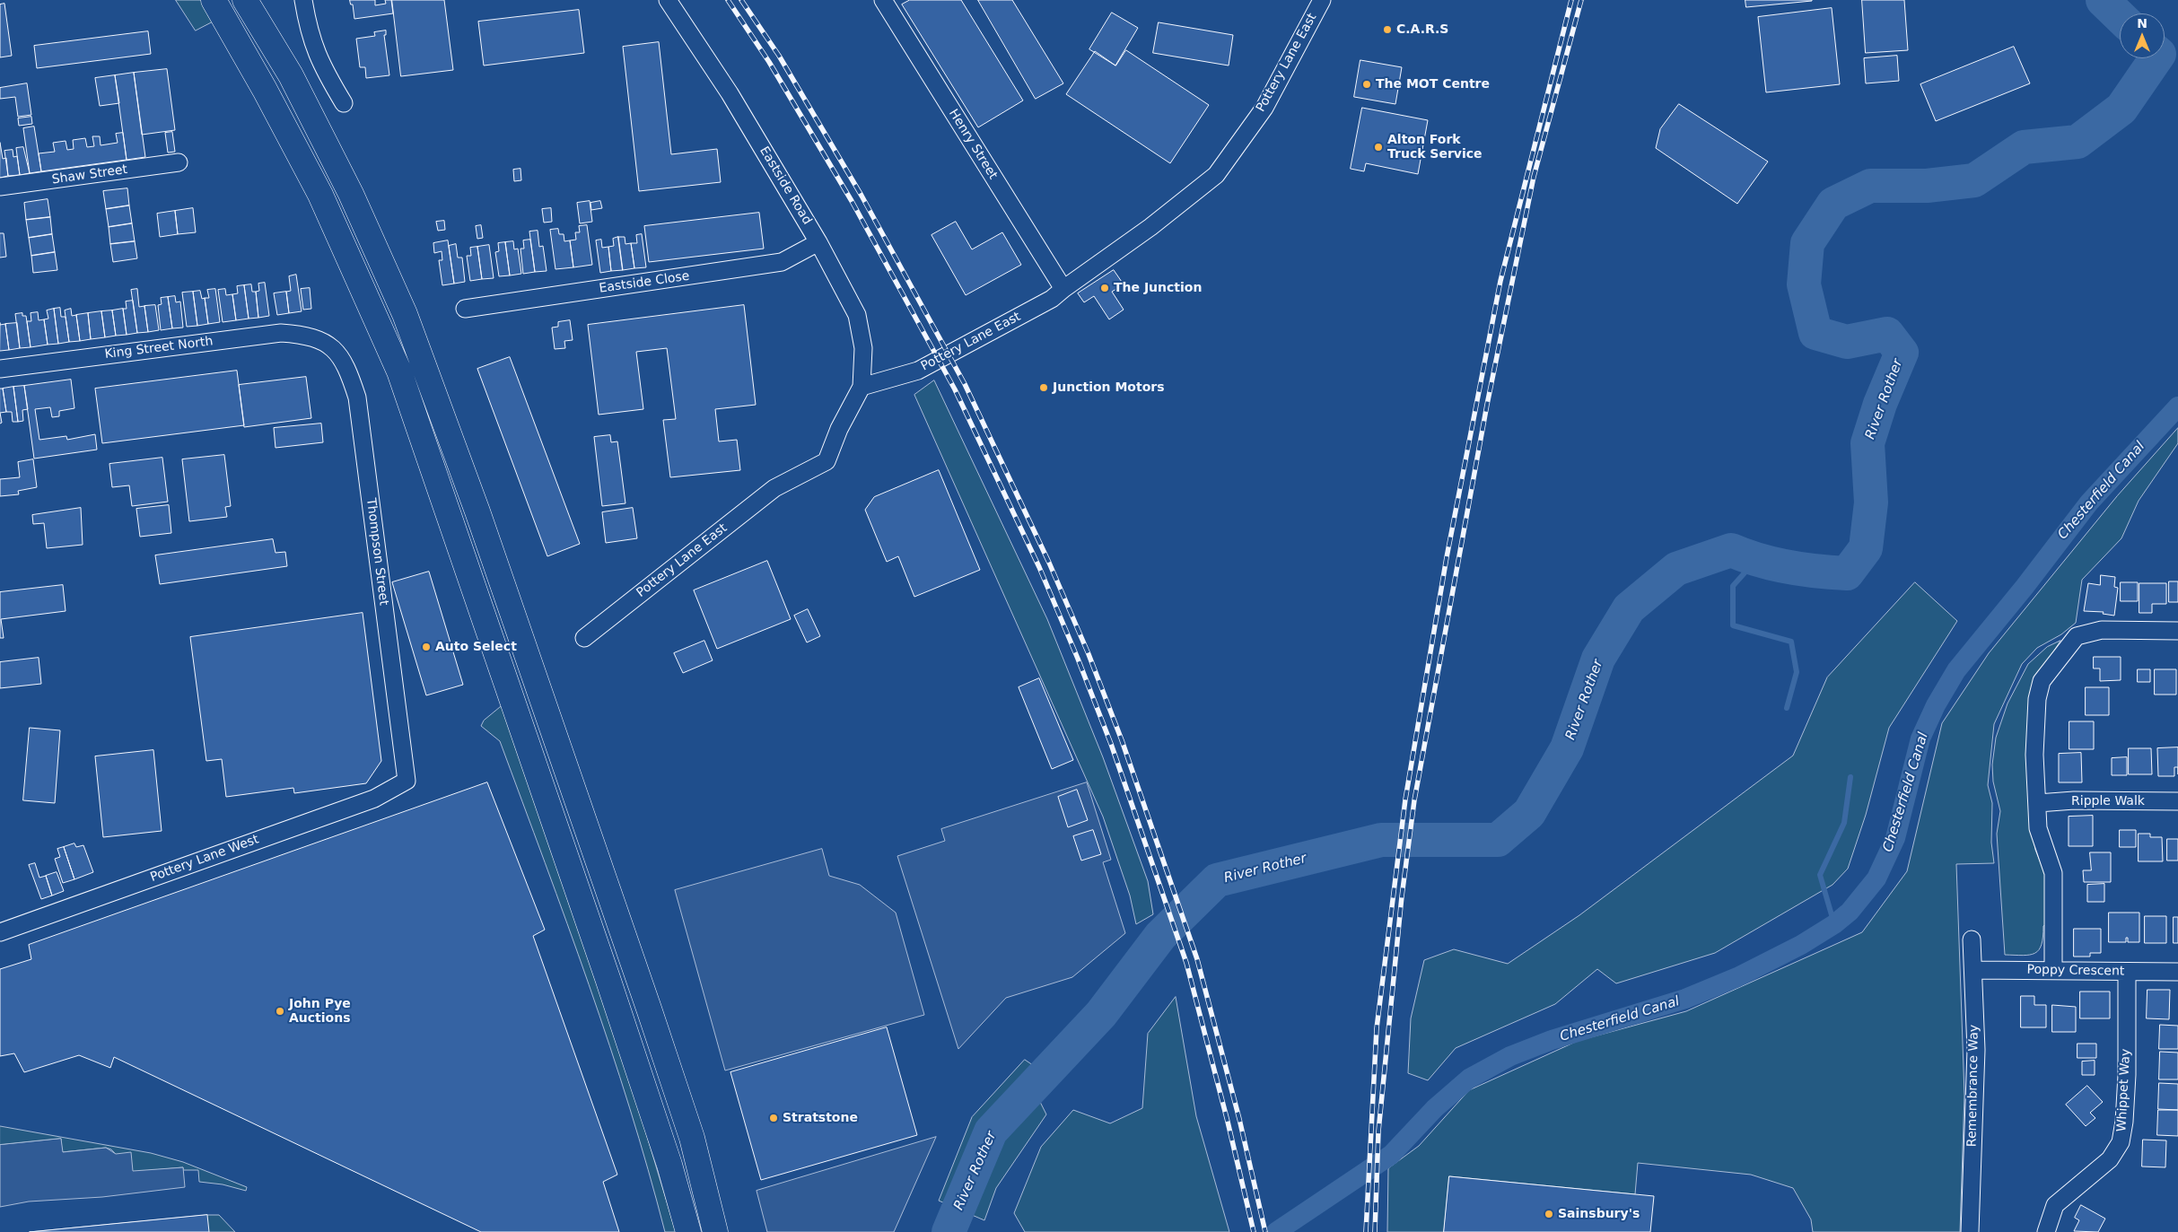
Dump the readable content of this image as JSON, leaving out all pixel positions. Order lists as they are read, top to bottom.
{
  "streets": {
    "street": [
      "Pottery Lane East",
      "Henry Street",
      "Shaw Street",
      "Eastside Road",
      "Eastside Close",
      "King Street North",
      "Thompson Street",
      "Ripple Walk",
      "Pottery Lane West",
      "Poppy Crescent",
      "Remembrance Way",
      "Whippet Way"
    ]
  },
  "crossings": [
    ["Pottery Lane East", "Henry Street"],
    ["Pottery Lane East", "Eastside Road"],
    ["Eastside Road", "Eastside Close"],
    ["King Street North", "Thompson Street"],
    ["Thompson Street", "Pottery Lane West"],
    ["Poppy Crescent", "Remembrance Way"],
    ["Poppy Crescent", "Whippet Way"]
  ],
  "water": ["River Rother", "Chesterfield Canal"],
  "places": [
    "C.A.R.S",
    "The MOT Centre",
    "Alton Fork Truck Service",
    "The Junction",
    "Junction Motors",
    "Auto Select",
    "John Pye Auctions",
    "Stratstone",
    "Sainsbury's"
  ],
  "north": "top"
}
